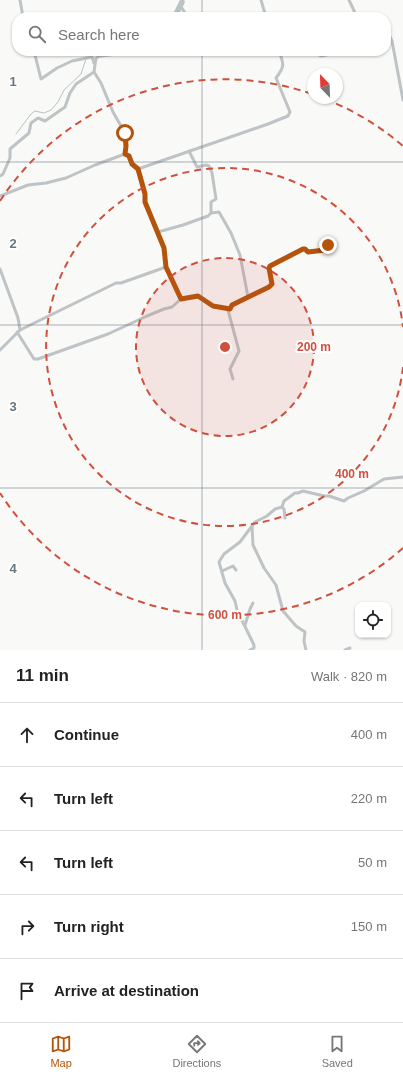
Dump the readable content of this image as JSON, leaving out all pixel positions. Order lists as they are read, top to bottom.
{
  "north": "top left",
  "page": {
    "search": "Search here",
    "heading": ["11 min", "Walk · 820 m"],
    "list": [
      ["Continue", "400 m"],
      ["Turn left", "220 m"],
      ["Turn left", "50 m"],
      ["Turn right", "150 m"],
      "Arrive at destination"
    ],
    "nav": ["Map", "Directions", "Saved"]
  },
  "grid": {
    "rows": [
      "1",
      "2",
      "3",
      "4"
    ]
  },
  "rings": ["200 m", "400 m", "600 m"]
}
